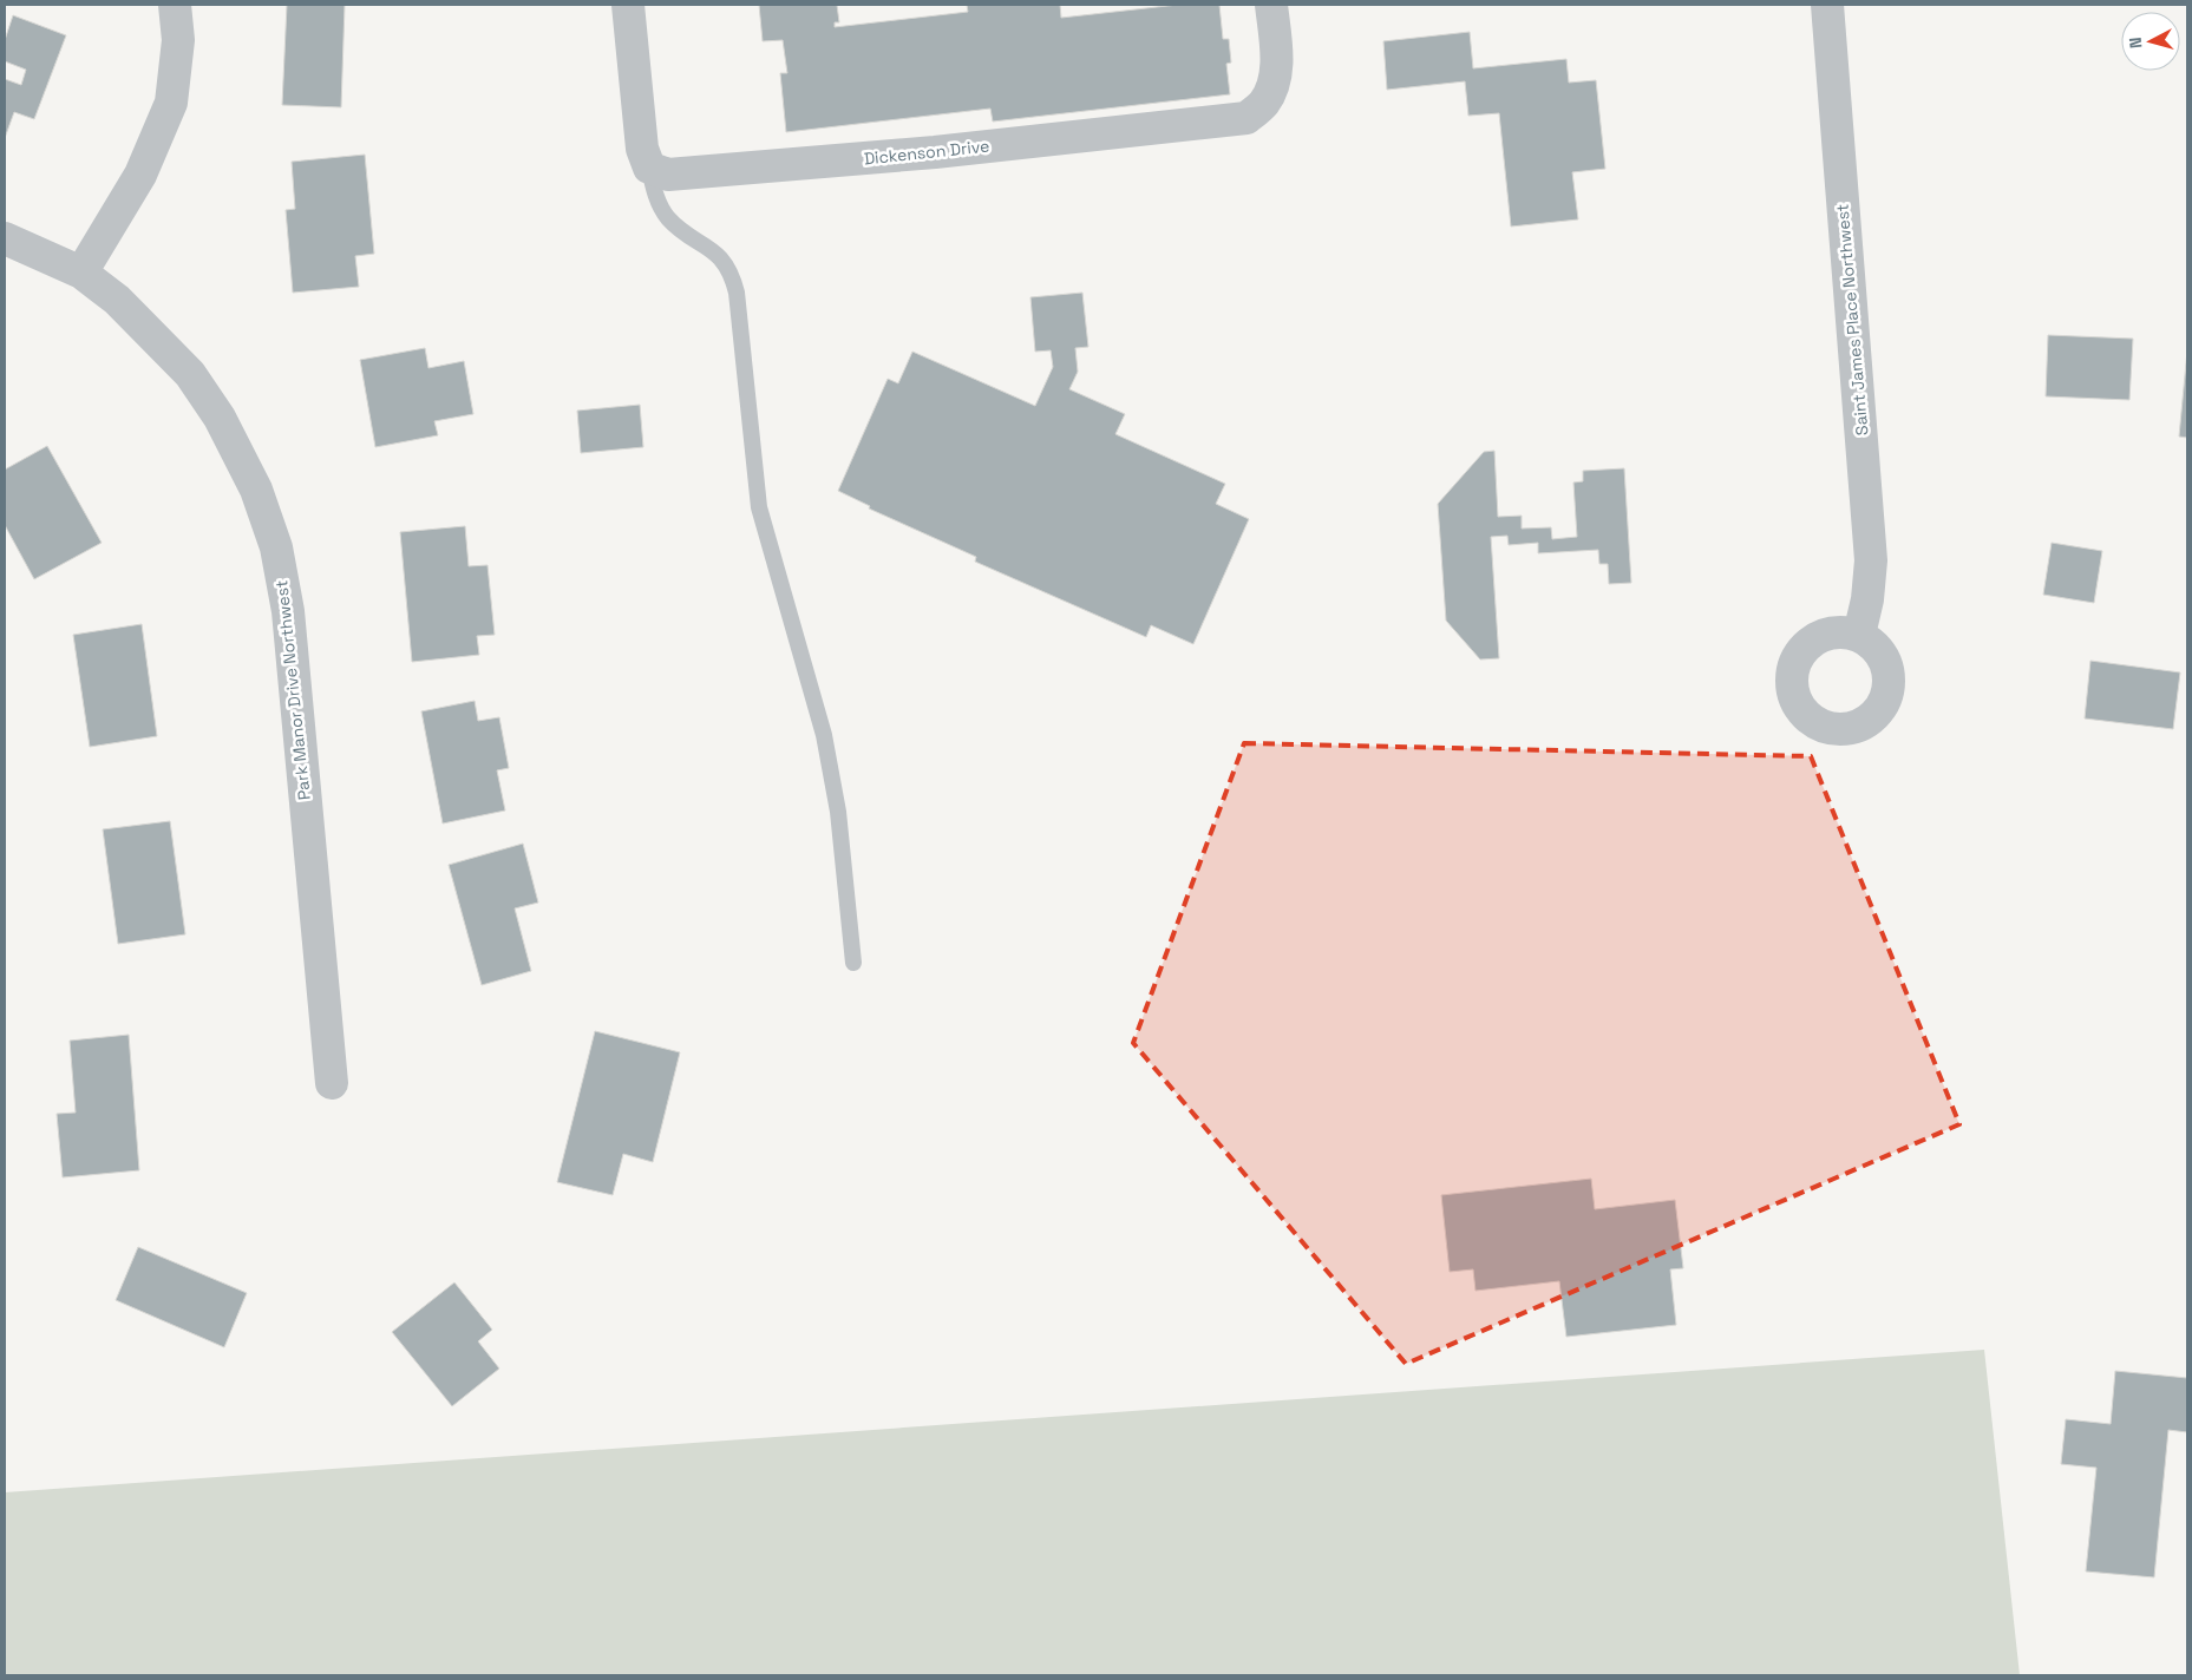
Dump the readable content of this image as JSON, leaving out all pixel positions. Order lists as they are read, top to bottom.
{
  "streets": {
    "street": ["Dickenson Drive", "Saint James Place Northwest", "Park Manor Drive Northwest"]
  },
  "north": "left"
}
